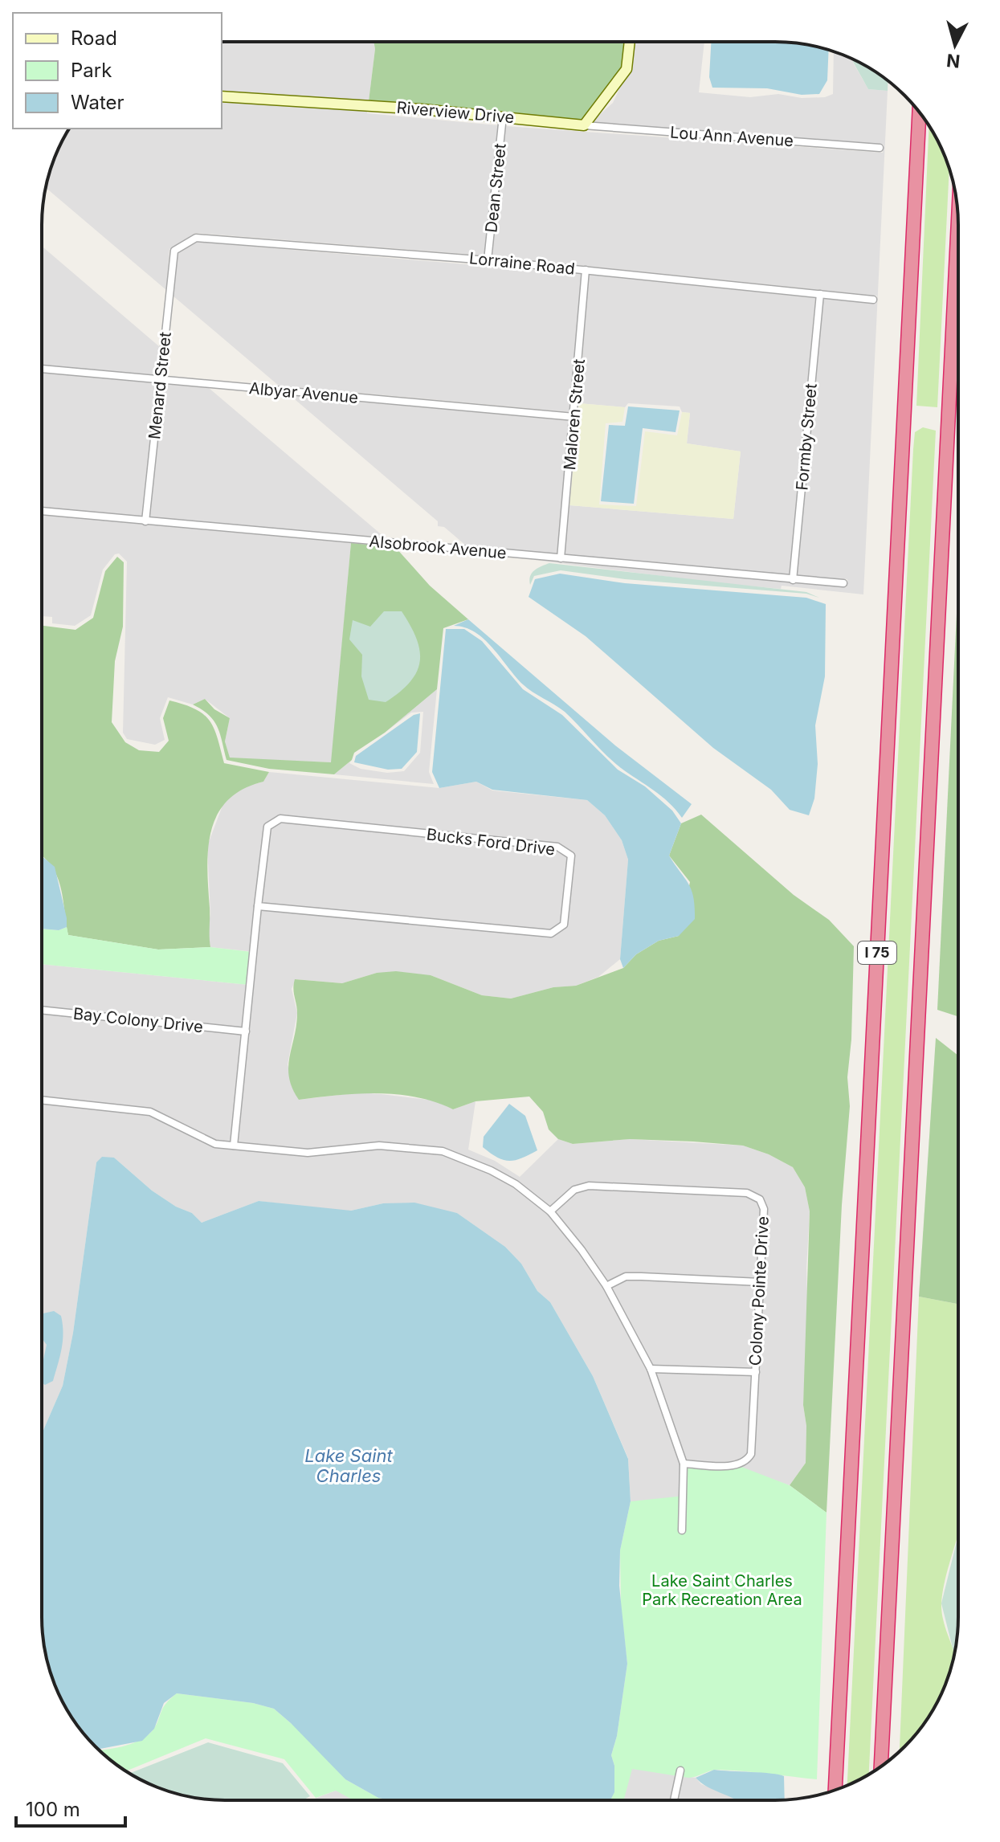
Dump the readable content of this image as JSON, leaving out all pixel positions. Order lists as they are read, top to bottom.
{
  "streets": {
    "highway": ["I 75"],
    "street": [
      "Riverview Drive",
      "Lou Ann Avenue",
      "Dean Street",
      "Lorraine Road",
      "Menard Street",
      "Albyar Avenue",
      "Maloren Street",
      "Formby Street",
      "Alsobrook Avenue",
      "Bucks Ford Drive",
      "Bay Colony Drive",
      "Colony Pointe Drive"
    ]
  },
  "crossings": [
    ["Riverview Drive", "Lou Ann Avenue"],
    ["Riverview Drive", "Dean Street"],
    ["Dean Street", "Lorraine Road"],
    ["Lorraine Road", "Menard Street"],
    ["Lorraine Road", "Maloren Street"],
    ["Lorraine Road", "Formby Street"],
    ["Menard Street", "Albyar Avenue"],
    ["Menard Street", "Alsobrook Avenue"],
    ["Albyar Avenue", "Maloren Street"],
    ["Maloren Street", "Alsobrook Avenue"],
    ["Formby Street", "Alsobrook Avenue"],
    ["Bucks Ford Drive", "Bay Colony Drive"]
  ],
  "water": ["Lake Saint Charles"],
  "parks": ["Lake Saint Charles Park Recreation Area"],
  "legend": ["Road", "Park", "Water"],
  "scale_bar": "100 m",
  "north": "bottom"
}
